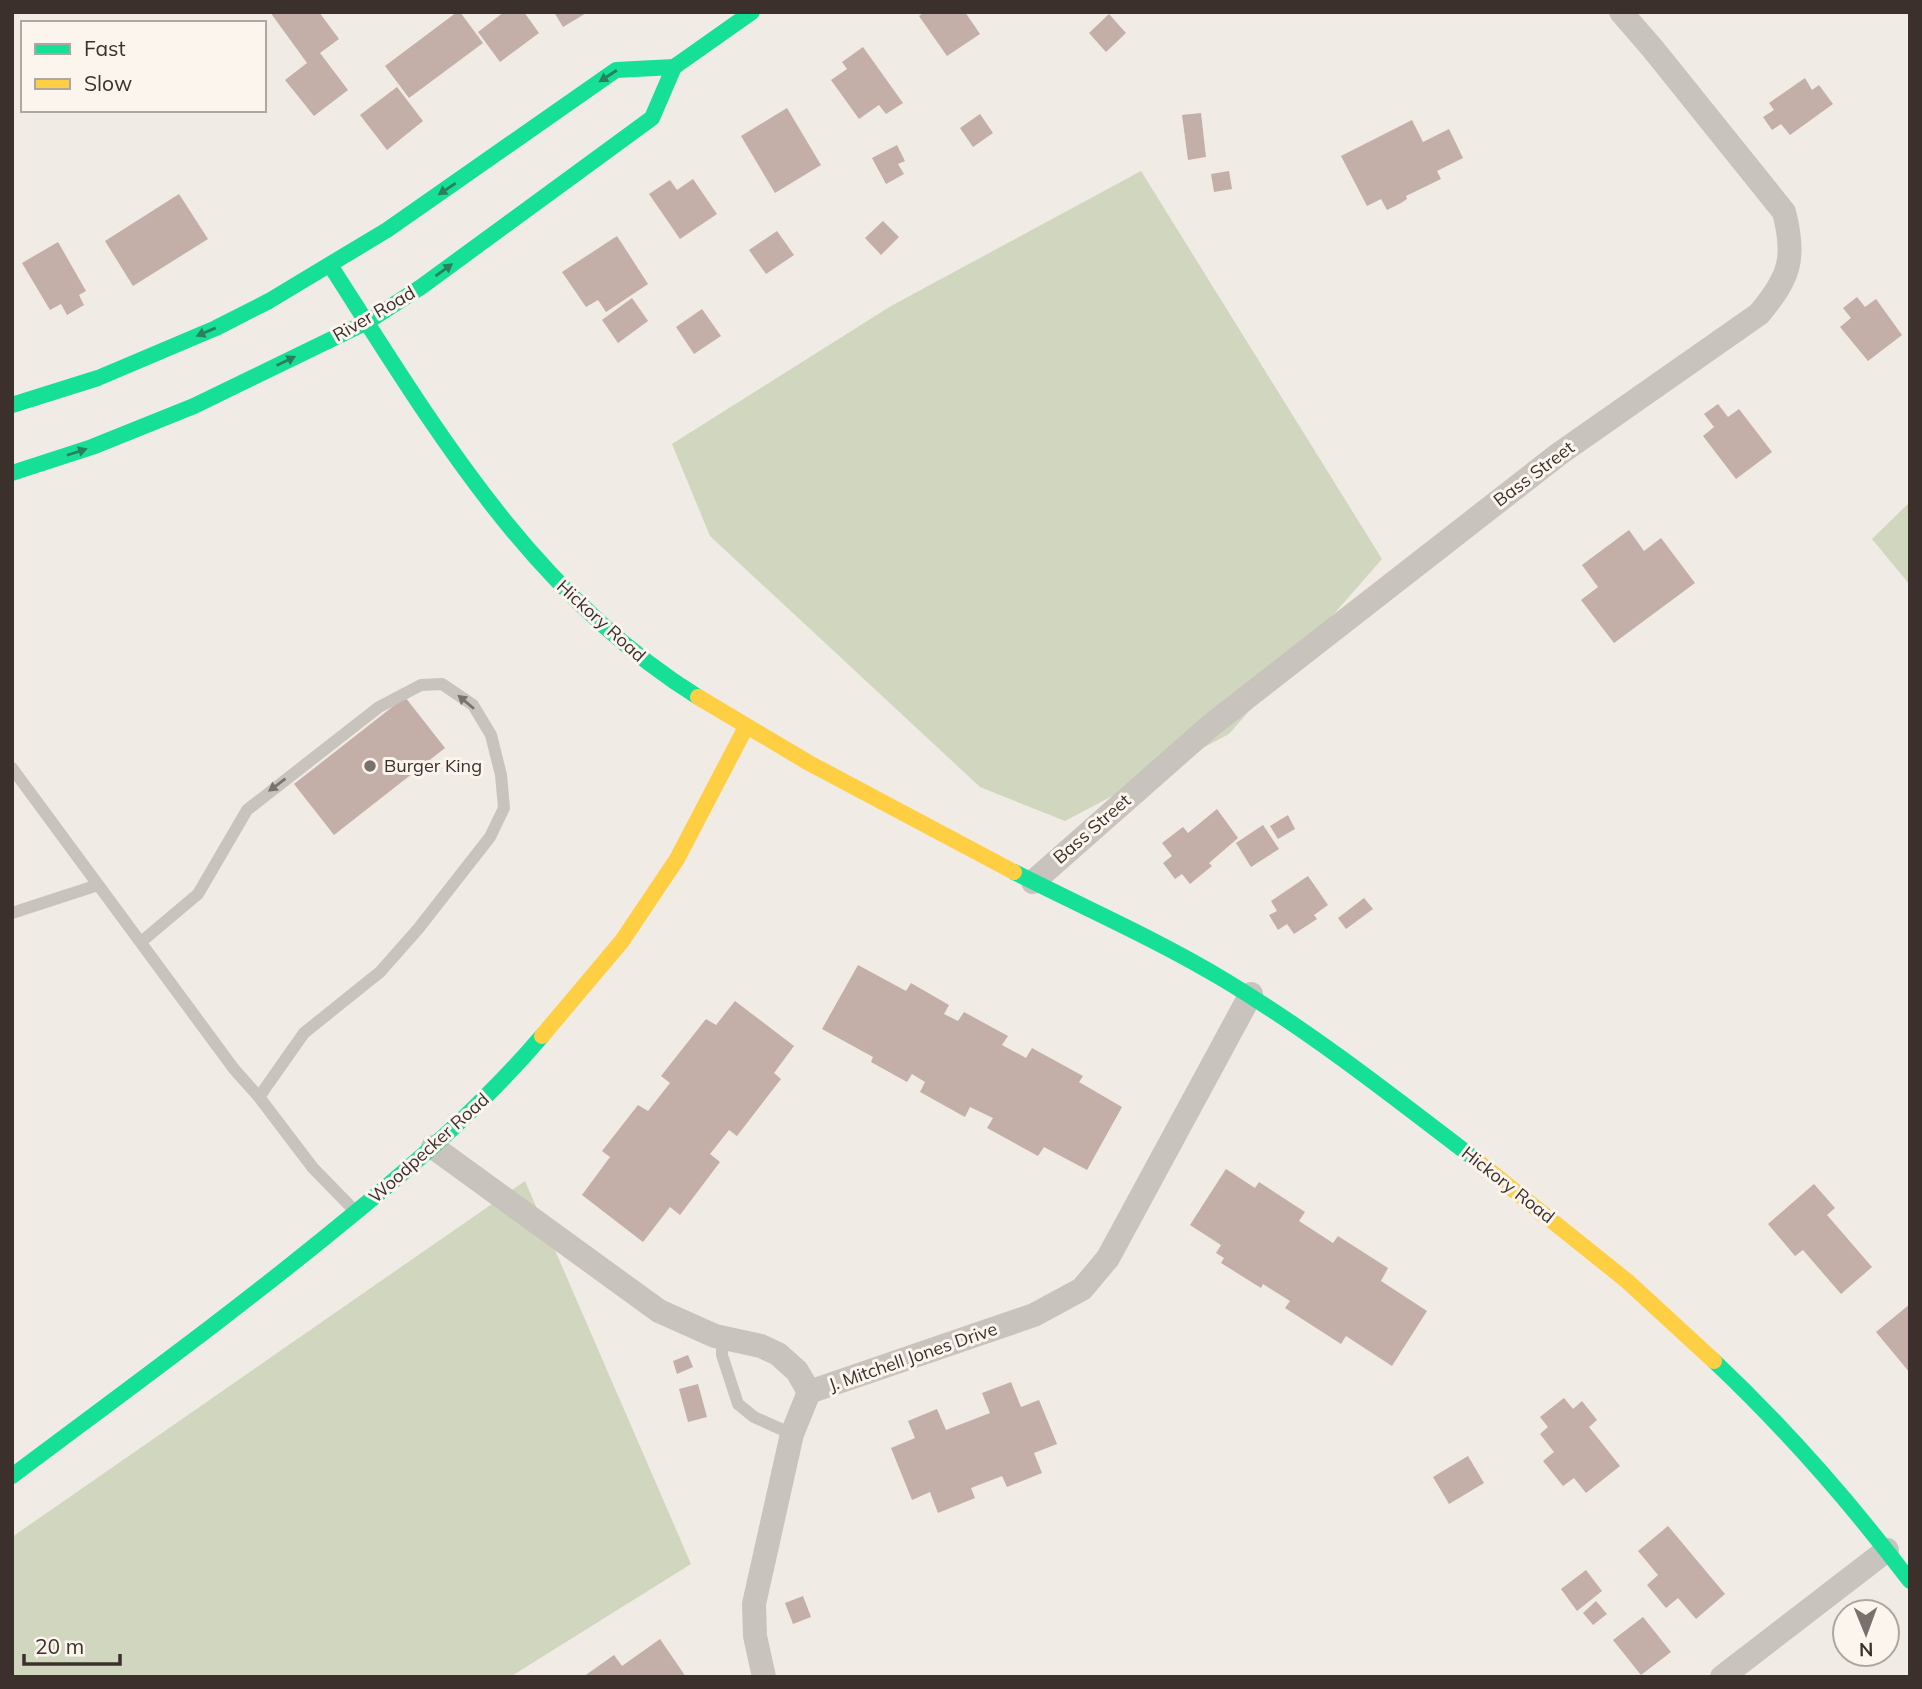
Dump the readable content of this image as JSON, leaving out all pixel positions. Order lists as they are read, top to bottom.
{
  "streets": {
    "main road": ["River Road", "Hickory Road", "Woodpecker Road"],
    "street": ["Bass Street", "J. Mitchell Jones Drive"]
  },
  "crossings": [
    ["River Road", "Hickory Road"],
    ["Bass Street", "Hickory Road"],
    ["Hickory Road", "Woodpecker Road"],
    ["Hickory Road", "J. Mitchell Jones Drive"],
    ["Woodpecker Road", "J. Mitchell Jones Drive"]
  ],
  "places": ["Burger King"],
  "legend": ["Fast", "Slow"],
  "scale_bar": "20 m",
  "north": "bottom"
}
